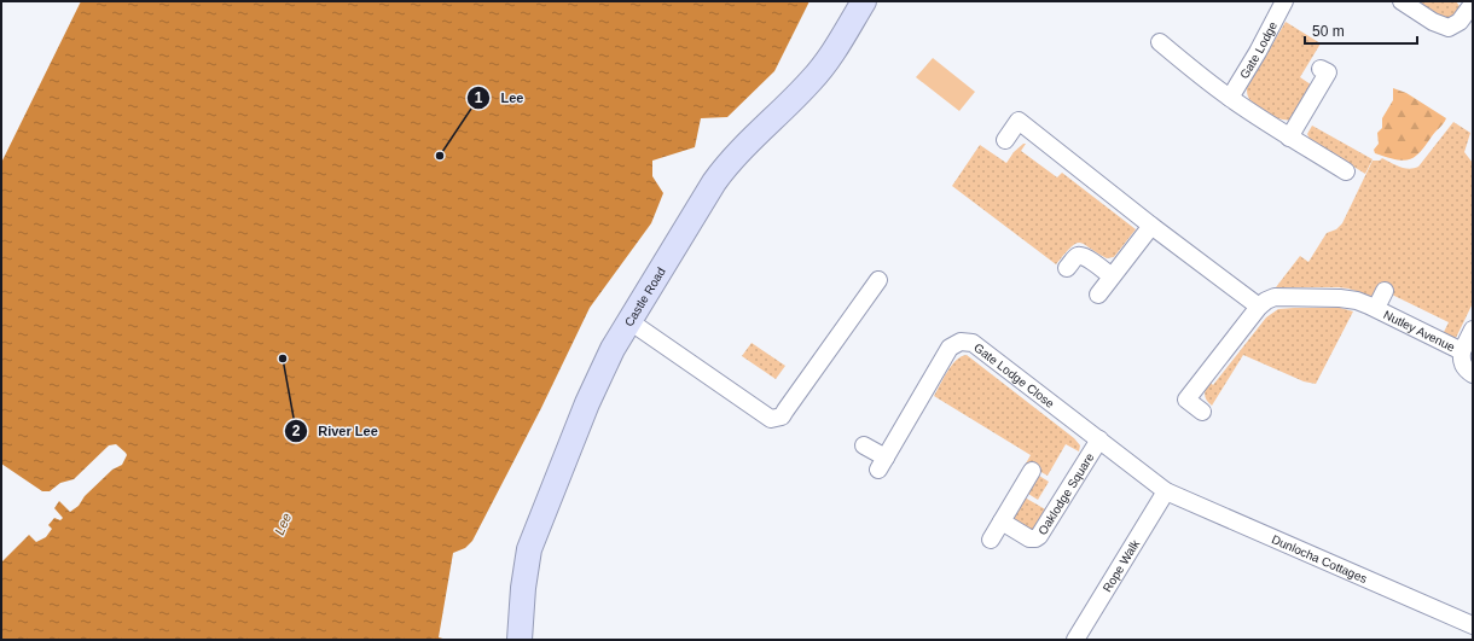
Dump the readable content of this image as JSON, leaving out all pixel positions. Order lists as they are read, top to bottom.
{
  "streets": {
    "main road": ["Castle Road"],
    "street": [
      "Gate Lodge",
      "Nutley Avenue",
      "Gate Lodge Close",
      "Oaklodge Square",
      "Dunlocha Cottages",
      "Rope Walk"
    ]
  },
  "crossings": [
    ["Gate Lodge Close", "Oaklodge Square"],
    ["Gate Lodge Close", "Dunlocha Cottages"],
    ["Gate Lodge Close", "Rope Walk"],
    ["Dunlocha Cottages", "Rope Walk"]
  ],
  "water": ["Lee"],
  "places": ["Lee", "River Lee"],
  "scale_bar": "50 m"
}
